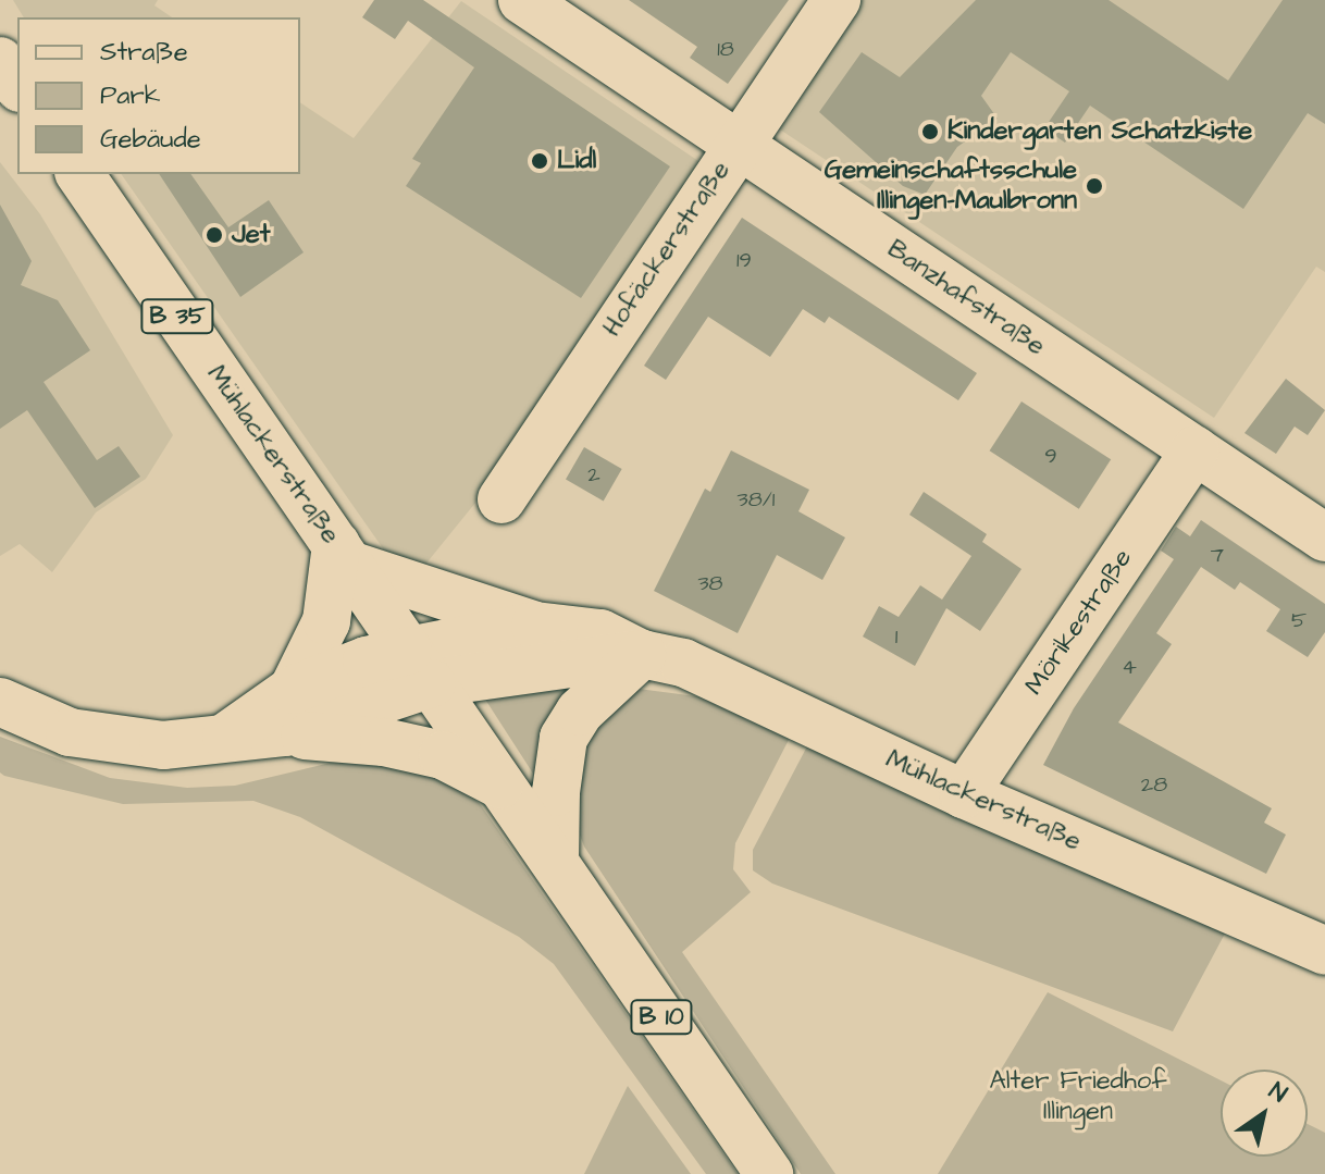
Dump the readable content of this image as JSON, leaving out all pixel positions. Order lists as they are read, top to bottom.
{
  "streets": {
    "street": [
      "Hofäckerstraße",
      "Banzhafstraße",
      "B 35",
      "Mühlackerstraße",
      "Mörikestraße",
      "B 10"
    ]
  },
  "crossings": [
    ["Hofäckerstraße", "Banzhafstraße"],
    ["Banzhafstraße", "Mörikestraße"],
    ["Mühlackerstraße", "Mörikestraße"],
    ["Mühlackerstraße", "B 10"]
  ],
  "parks": ["Alter Friedhof Illingen"],
  "places": [
    "Kindergarten Schatzkiste",
    "Lidl",
    "Gemeinschaftsschule Illingen-Maulbronn",
    "Jet"
  ],
  "house_numbers": [
    "18",
    "19",
    "9",
    "2",
    "38/1",
    "7",
    "38",
    "5",
    "1",
    "4",
    "28"
  ],
  "legend": ["Straße", "Park", "Gebäude"],
  "north": "top right"
}
